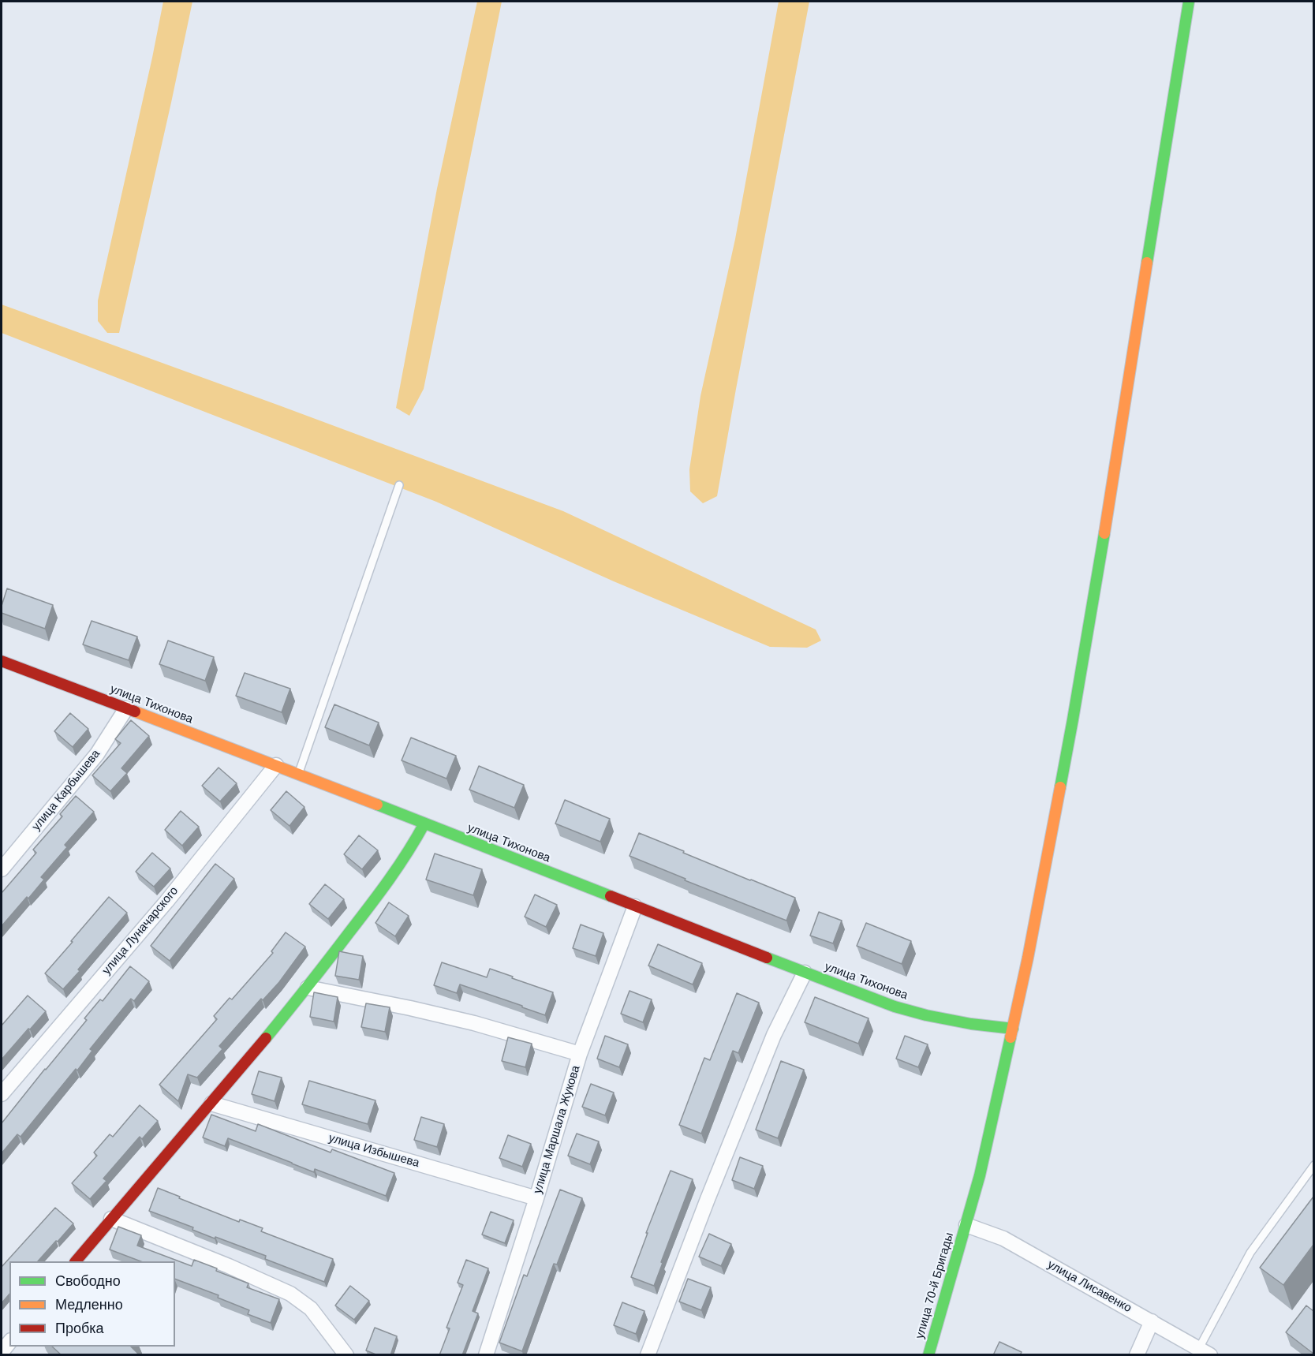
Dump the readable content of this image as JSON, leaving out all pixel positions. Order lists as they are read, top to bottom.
{
  "streets": {
    "street": [
      "улица Тихонова",
      "улица Карбышева",
      "улица Луначарского",
      "улица Маршала Жукова",
      "улица Избышева",
      "улица 70-й Бригады",
      "улица Лисавенко"
    ]
  },
  "crossings": [
    ["улица Тихонова", "улица Карбышева"],
    ["улица Тихонова", "улица Луначарского"],
    ["улица Тихонова", "улица Маршала Жукова"],
    ["улица Тихонова", "улица 70-й Бригады"],
    ["улица Маршала Жукова", "улица Избышева"],
    ["улица 70-й Бригады", "улица Лисавенко"]
  ],
  "legend": ["Свободно", "Медленно", "Пробка"]
}
